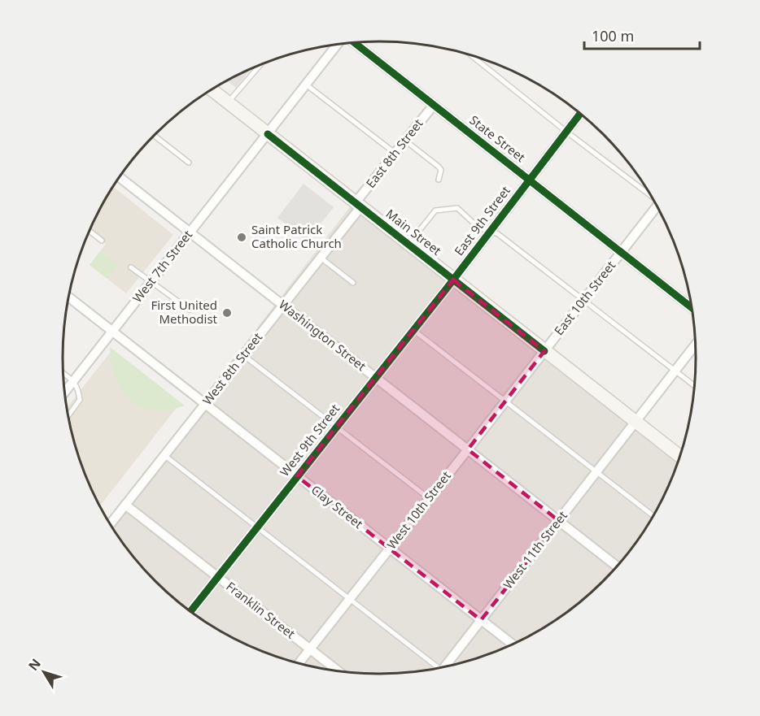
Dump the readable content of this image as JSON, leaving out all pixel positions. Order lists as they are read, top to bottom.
{
  "streets": {
    "main road": ["Main Street"],
    "street": [
      "State Street",
      "East 8th Street",
      "East 9th Street",
      "West 7th Street",
      "East 10th Street",
      "Washington Street",
      "West 8th Street",
      "West 9th Street",
      "Clay Street",
      "West 10th Street",
      "West 11th Street",
      "Franklin Street"
    ]
  },
  "crossings": [
    ["State Street", "East 8th Street"],
    ["State Street", "East 9th Street"],
    ["State Street", "East 10th Street"],
    ["East 8th Street", "Main Street"],
    ["East 8th Street", "West 8th Street"],
    ["East 9th Street", "Main Street"],
    ["East 9th Street", "West 9th Street"],
    ["Main Street", "West 7th Street"],
    ["Main Street", "East 10th Street"],
    ["Main Street", "West 8th Street"],
    ["Main Street", "West 9th Street"],
    ["Main Street", "West 10th Street"],
    ["Main Street", "West 11th Street"],
    ["West 7th Street", "Washington Street"],
    ["West 7th Street", "Clay Street"],
    ["East 10th Street", "West 10th Street"],
    ["Washington Street", "West 8th Street"],
    ["Washington Street", "West 9th Street"],
    ["Washington Street", "West 10th Street"],
    ["Washington Street", "West 11th Street"],
    ["West 8th Street", "Clay Street"],
    ["West 8th Street", "Franklin Street"],
    ["West 9th Street", "Clay Street"],
    ["West 9th Street", "Franklin Street"],
    ["Clay Street", "West 10th Street"],
    ["Clay Street", "West 11th Street"],
    ["West 10th Street", "Franklin Street"]
  ],
  "places": ["Saint Patrick Catholic Church", "First United Methodist"],
  "scale_bar": "100 m",
  "north": "top left"
}
